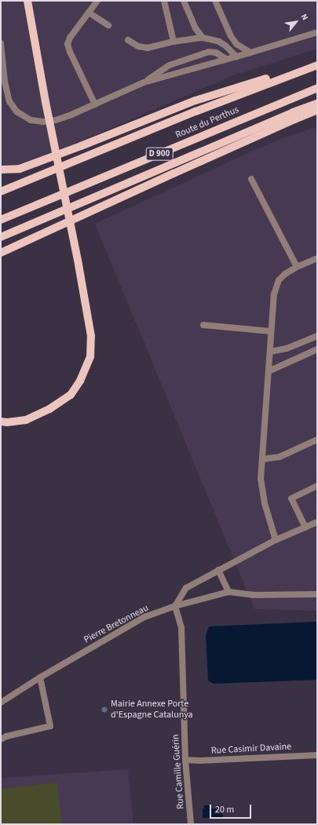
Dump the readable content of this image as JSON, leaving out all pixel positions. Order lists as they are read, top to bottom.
{
  "streets": {
    "main road": ["Route du Perthus", "D 900"],
    "street": ["Pierre Bretonneau", "Rue Casimir Davaine", "Rue Camille Guérin"]
  },
  "crossings": [
    ["Pierre Bretonneau", "Rue Camille Guérin"],
    ["Rue Casimir Davaine", "Rue Camille Guérin"]
  ],
  "places": ["Mairie Annexe Porte d'Espagne Catalunya"],
  "scale_bar": "20 m",
  "north": "top right"
}
